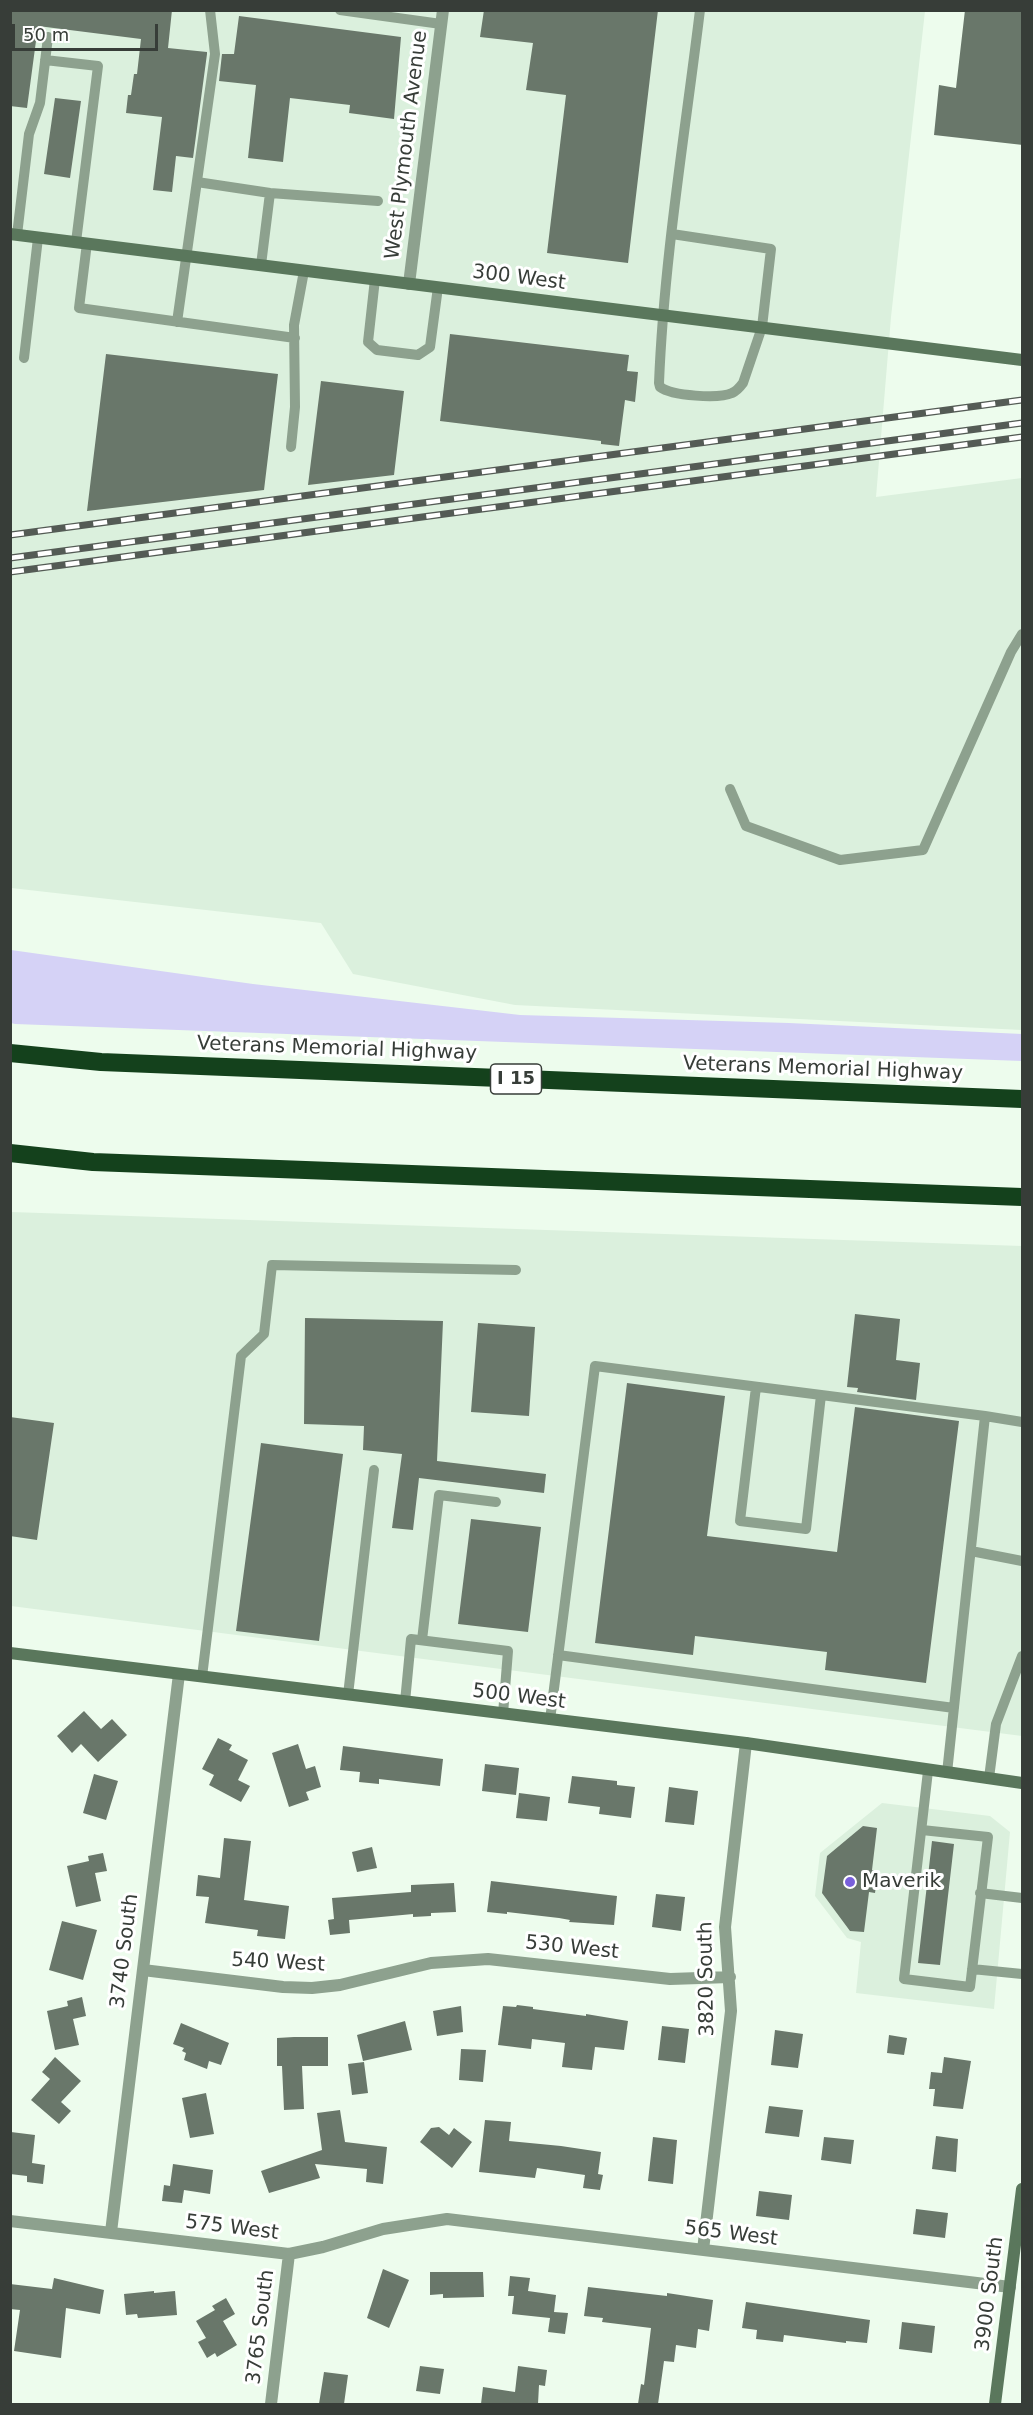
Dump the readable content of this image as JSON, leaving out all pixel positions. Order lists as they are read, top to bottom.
{
  "streets": {
    "highway": ["Veterans Memorial Highway", "I 15"],
    "main road": ["300 West", "500 West", "3900 South"],
    "street": [
      "West Plymouth Avenue",
      "530 West",
      "3740 South",
      "540 West",
      "3820 South",
      "575 West",
      "565 West",
      "3765 South"
    ]
  },
  "crossings": [
    ["West Plymouth Avenue", "300 West"],
    ["500 West", "3740 South"],
    ["500 West", "3820 South"],
    ["530 West", "540 West"],
    ["530 West", "3820 South"],
    ["3740 South", "540 West"],
    ["3740 South", "575 West"],
    ["3820 South", "565 West"],
    ["575 West", "565 West"],
    ["575 West", "3765 South"],
    ["565 West", "3900 South"]
  ],
  "places": ["Maverik"],
  "scale_bar": "50 m"
}
